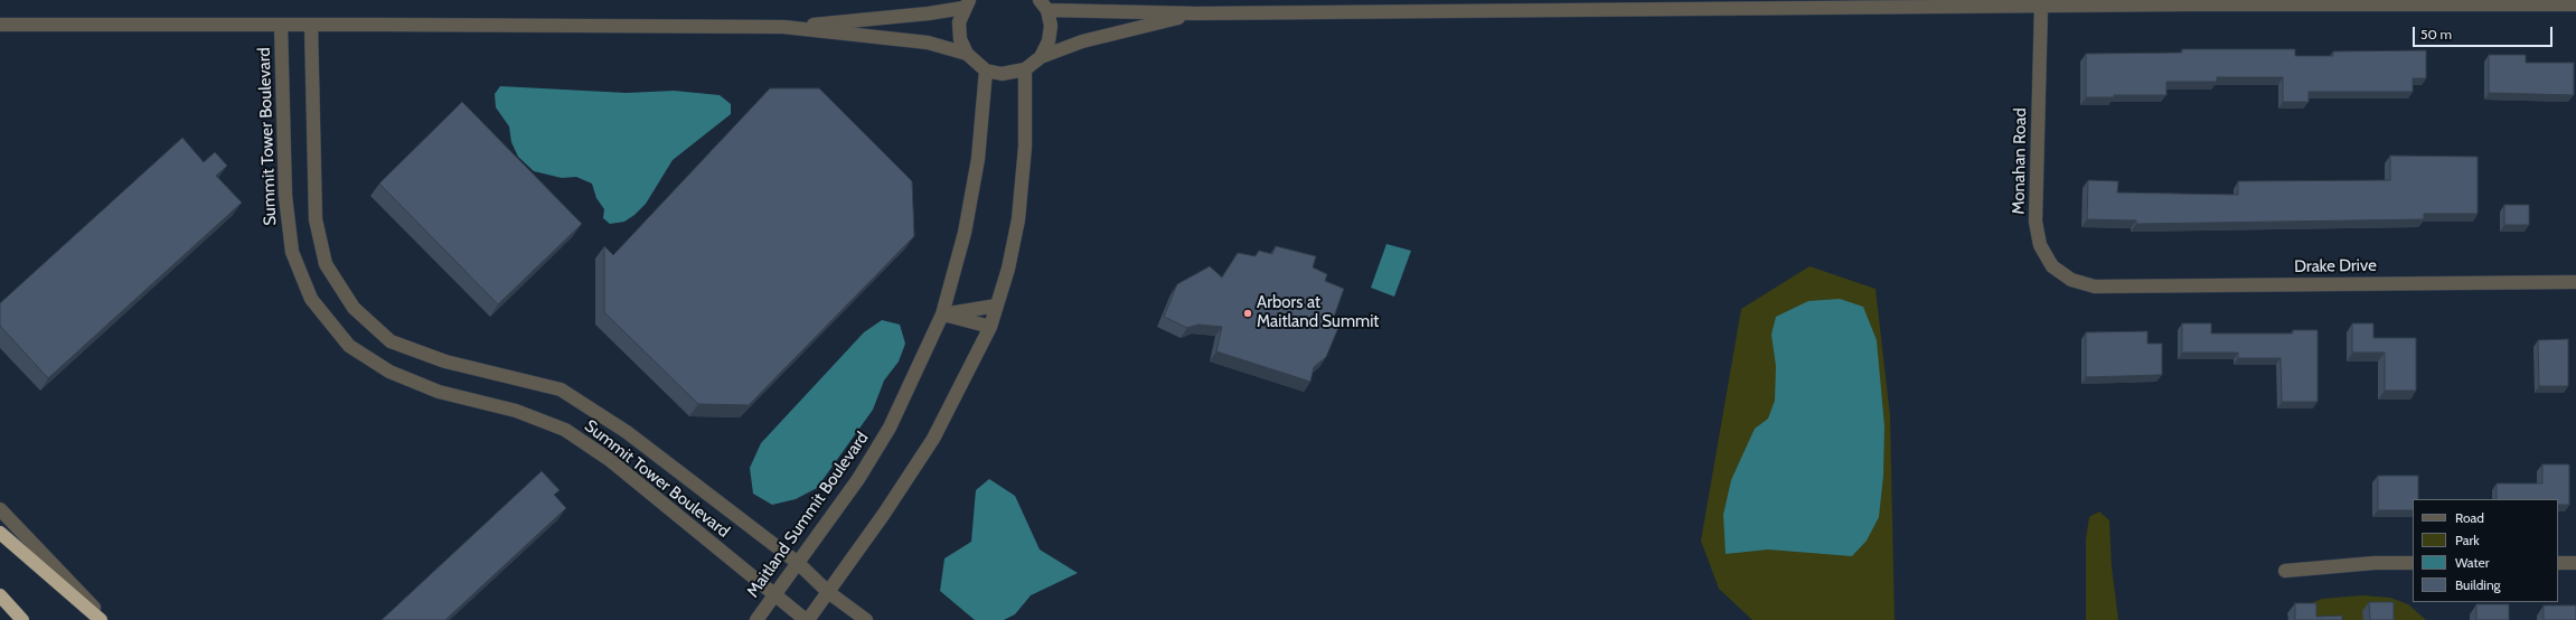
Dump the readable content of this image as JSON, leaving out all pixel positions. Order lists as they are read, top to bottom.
{
  "streets": {
    "street": [
      "Summit Tower Boulevard",
      "Monahan Road",
      "Drake Drive",
      "Maitland Summit Boulevard"
    ]
  },
  "crossings": [
    ["Summit Tower Boulevard", "Maitland Summit Boulevard"],
    ["Monahan Road", "Drake Drive"]
  ],
  "places": ["Arbors at Maitland Summit"],
  "legend": [
    "Road",
    "Park",
    "Water",
    "Building"
  ],
  "scale_bar": "50 m"
}
